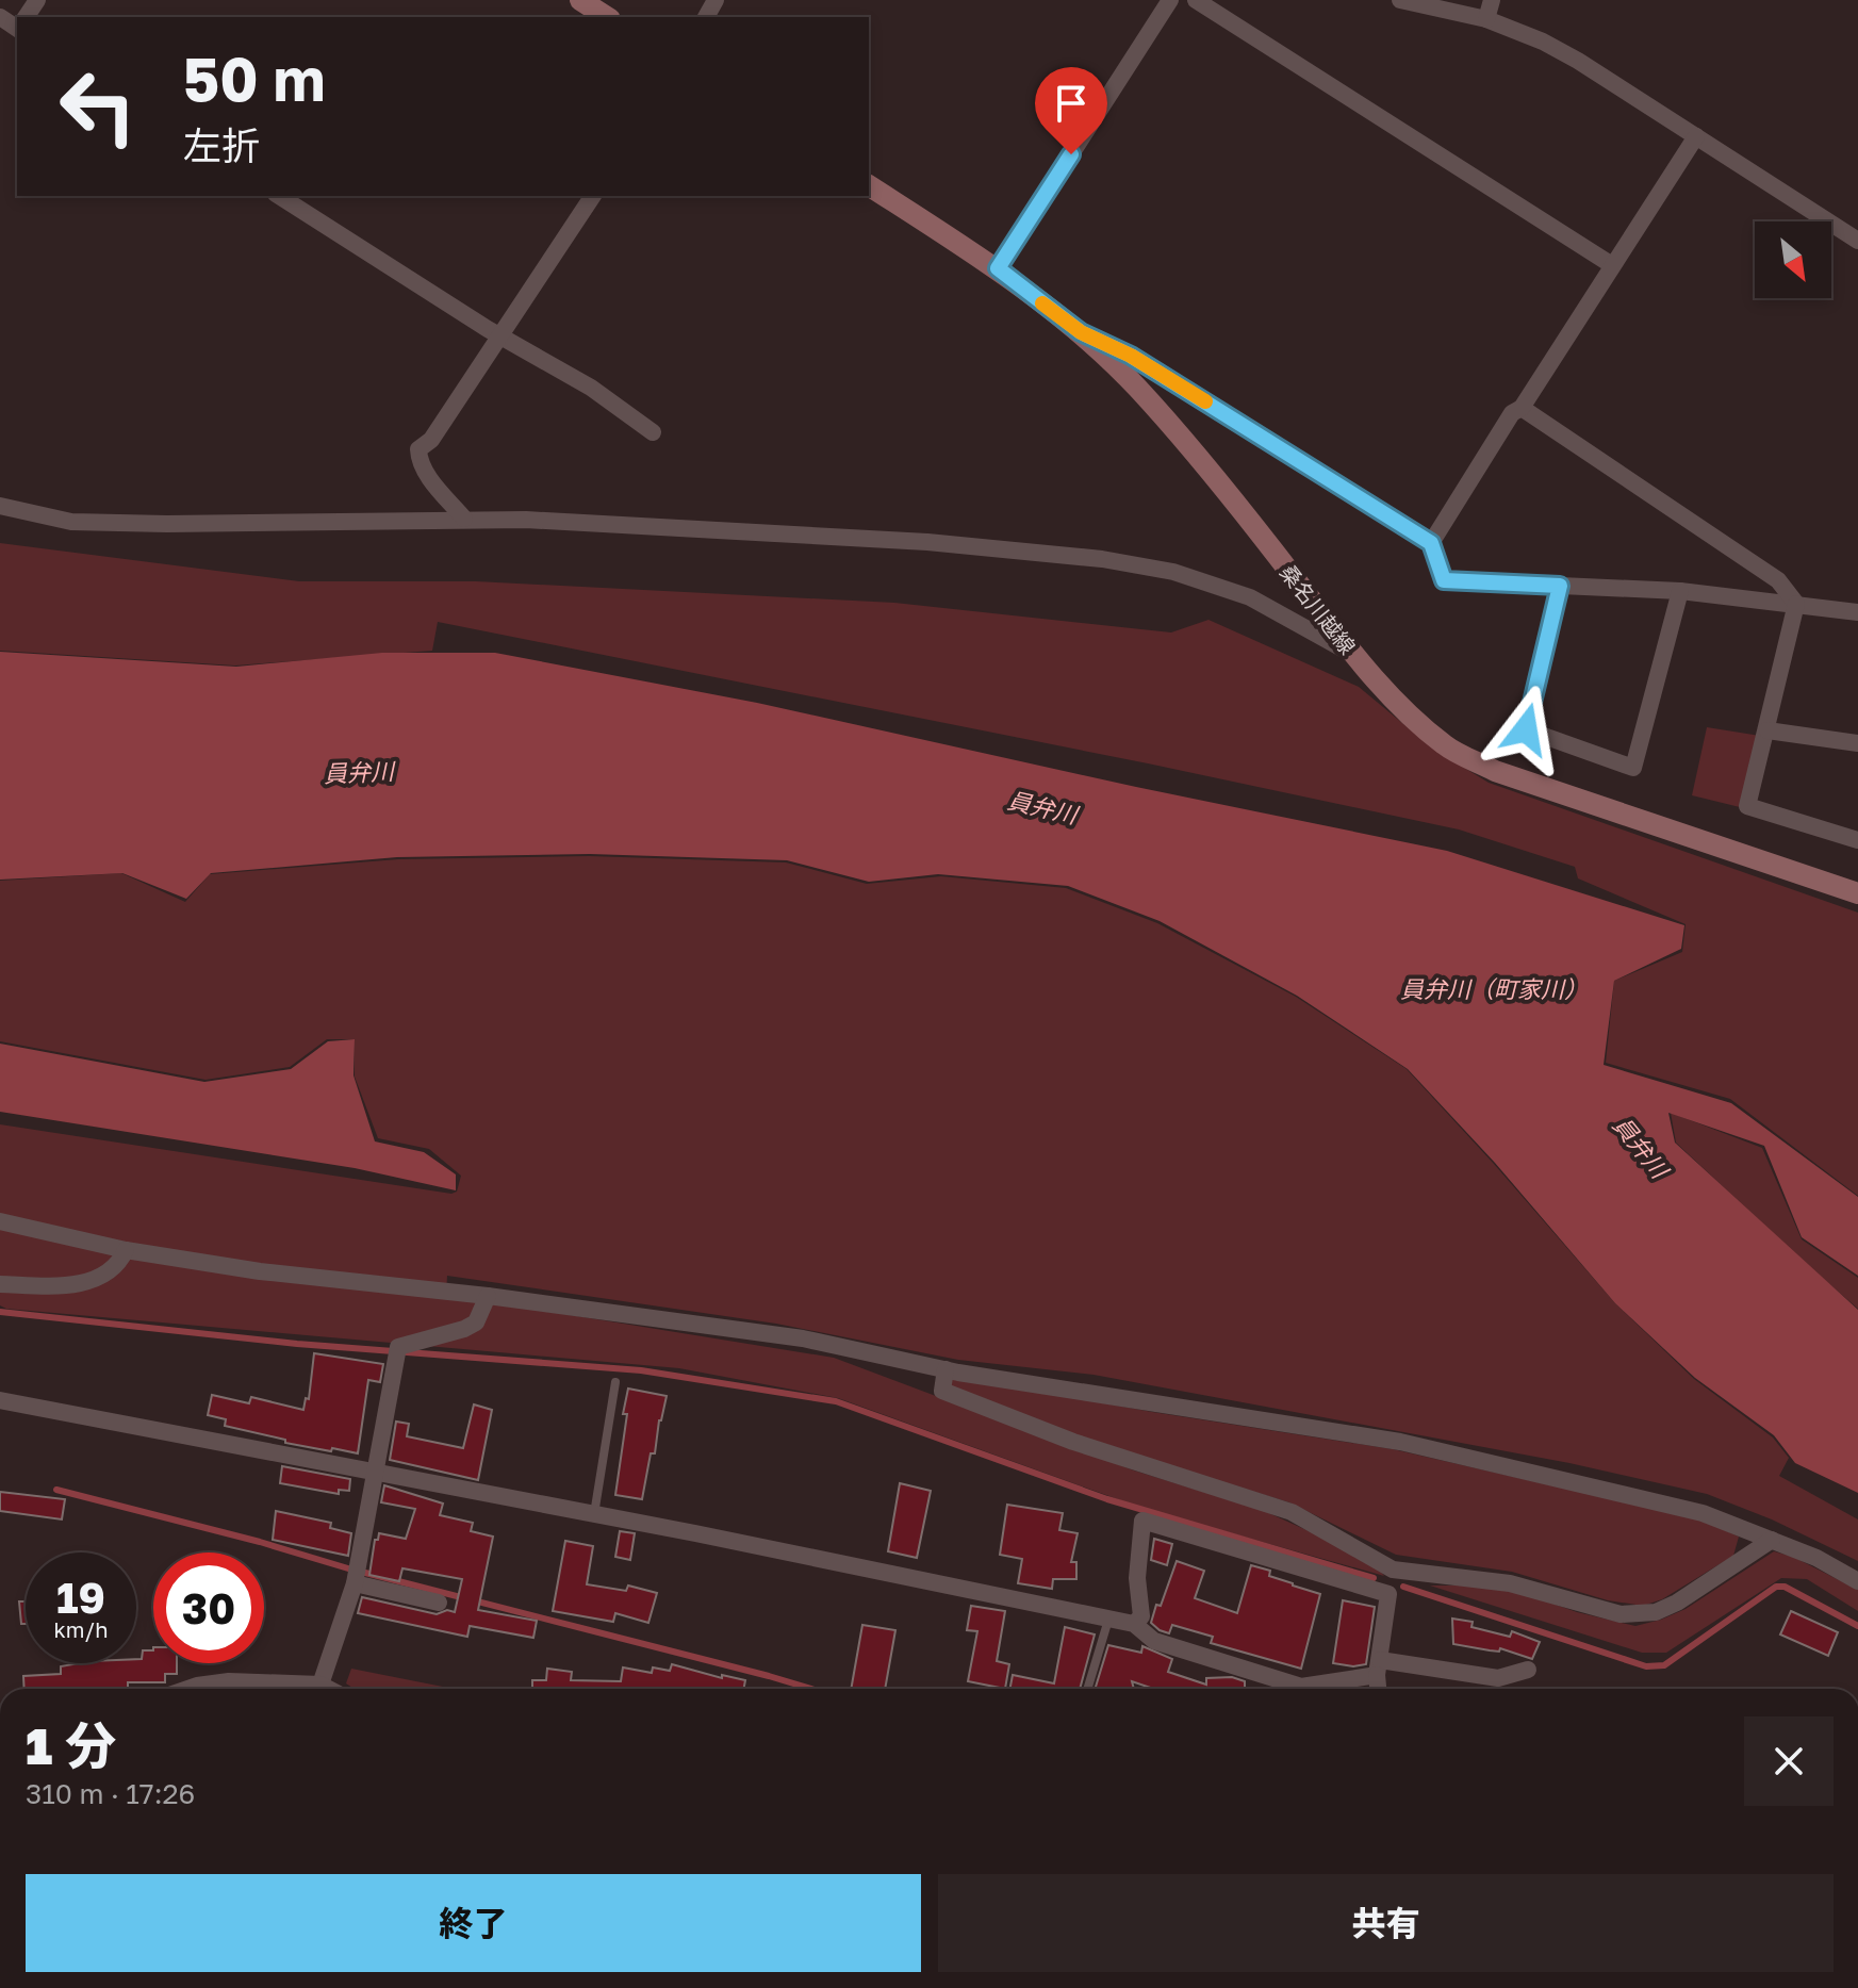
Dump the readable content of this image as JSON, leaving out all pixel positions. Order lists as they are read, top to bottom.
{
  "streets": {
    "main road": ["桑名川越線"]
  },
  "water": ["員弁川", "員弁川（町家川）"],
  "north": "bottom right",
  "page": {
    "turn": ["50 m", "左折"],
    "speed": "19 km/h",
    "limit": "30",
    "heading": ["1 分", "310 m · 17:26"],
    "buttons": ["終了", "共有"]
  }
}
